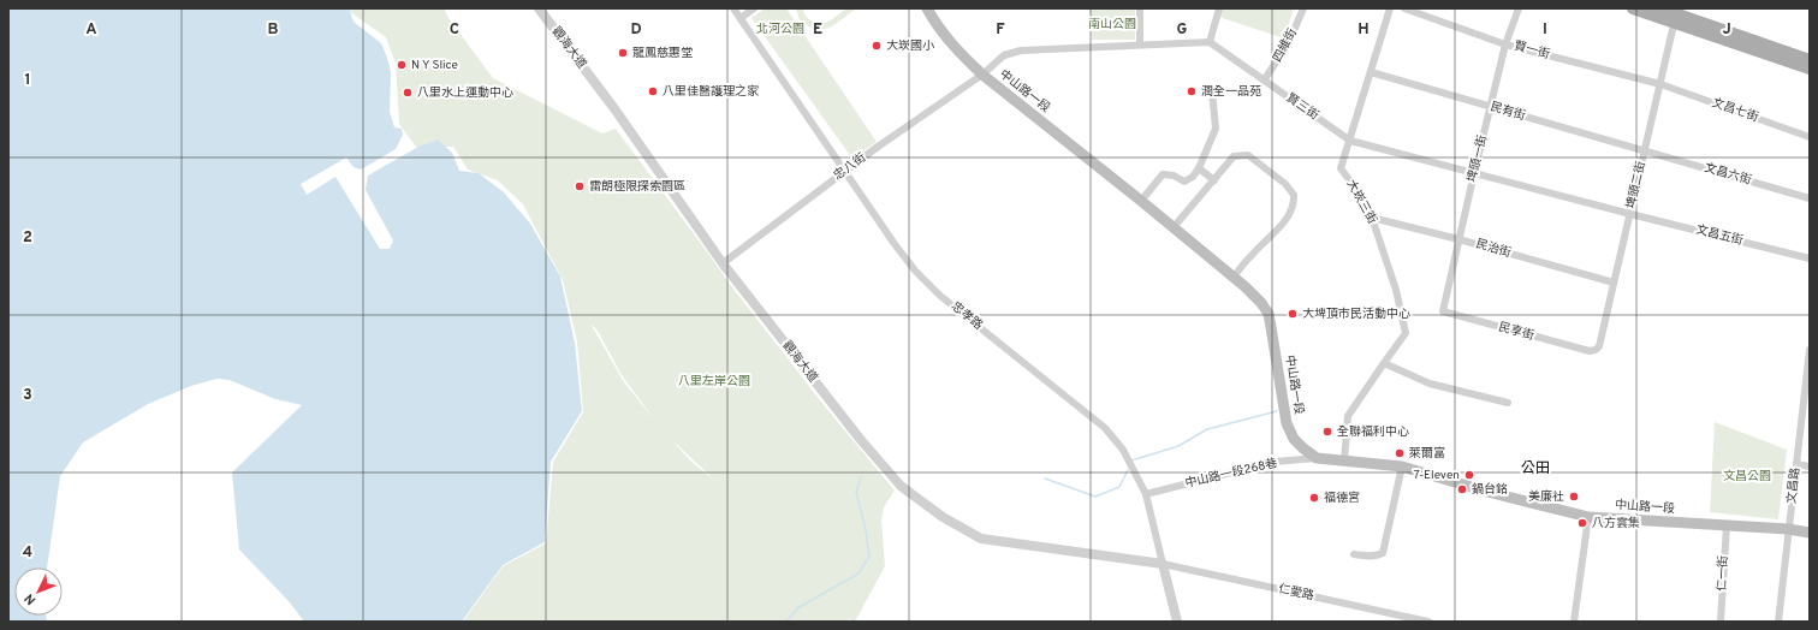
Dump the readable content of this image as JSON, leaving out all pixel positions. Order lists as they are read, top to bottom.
{
  "streets": {
    "main road": ["中山路一段"],
    "street": [
      "四維街",
      "觀海大道",
      "賢一街",
      "賢三街",
      "文昌七街",
      "民有街",
      "埤頭一街",
      "忠八街",
      "文昌六街",
      "埤頭二街",
      "大崁三街",
      "文昌五街",
      "民治街",
      "忠孝路",
      "民享街",
      "中山路一段268巷",
      "文昌路",
      "仁一街",
      "仁愛路"
    ]
  },
  "crossings": [
    ["四維街", "賢三街"],
    ["觀海大道", "忠八街"],
    ["觀海大道", "忠孝路"],
    ["觀海大道", "仁愛路"],
    ["賢一街", "文昌七街"],
    ["賢一街", "埤頭一街"],
    ["賢一街", "埤頭二街"],
    ["中山路一段", "忠八街"],
    ["中山路一段", "中山路一段268巷"],
    ["中山路一段", "文昌路"],
    ["中山路一段", "仁一街"],
    ["賢三街", "埤頭一街"],
    ["賢三街", "埤頭二街"],
    ["賢三街", "大崁三街"],
    ["賢三街", "文昌五街"],
    ["文昌七街", "埤頭二街"],
    ["民有街", "埤頭一街"],
    ["民有街", "文昌六街"],
    ["民有街", "埤頭二街"],
    ["民有街", "大崁三街"],
    ["埤頭一街", "民治街"],
    ["埤頭一街", "民享街"],
    ["忠八街", "忠孝路"],
    ["文昌六街", "埤頭二街"],
    ["埤頭二街", "文昌五街"],
    ["埤頭二街", "民治街"],
    ["埤頭二街", "民享街"],
    ["大崁三街", "民治街"],
    ["忠孝路", "中山路一段268巷"],
    ["忠孝路", "仁愛路"]
  ],
  "districts": ["公田"],
  "parks": [
    "南山公園",
    "北河公園",
    "八里左岸公園",
    "文昌公園"
  ],
  "places": [
    "大崁國小",
    "龍鳳慈惠堂",
    "N Y Slice",
    "八里佳醫護理之家",
    "潤全一品苑",
    "八里水上運動中心",
    "雷朗極限探索園區",
    "大埤頂市民活動中心",
    "全聯福利中心",
    "萊爾富",
    "7-Eleven",
    "鍋台銘",
    "美廉社",
    "福德宮",
    "八方雲集"
  ],
  "north": "bottom left",
  "grid": {
    "columns": [
      "A",
      "B",
      "C",
      "D",
      "E",
      "F",
      "G",
      "H",
      "I",
      "J"
    ],
    "rows": [
      "1",
      "2",
      "3",
      "4"
    ]
  }
}
